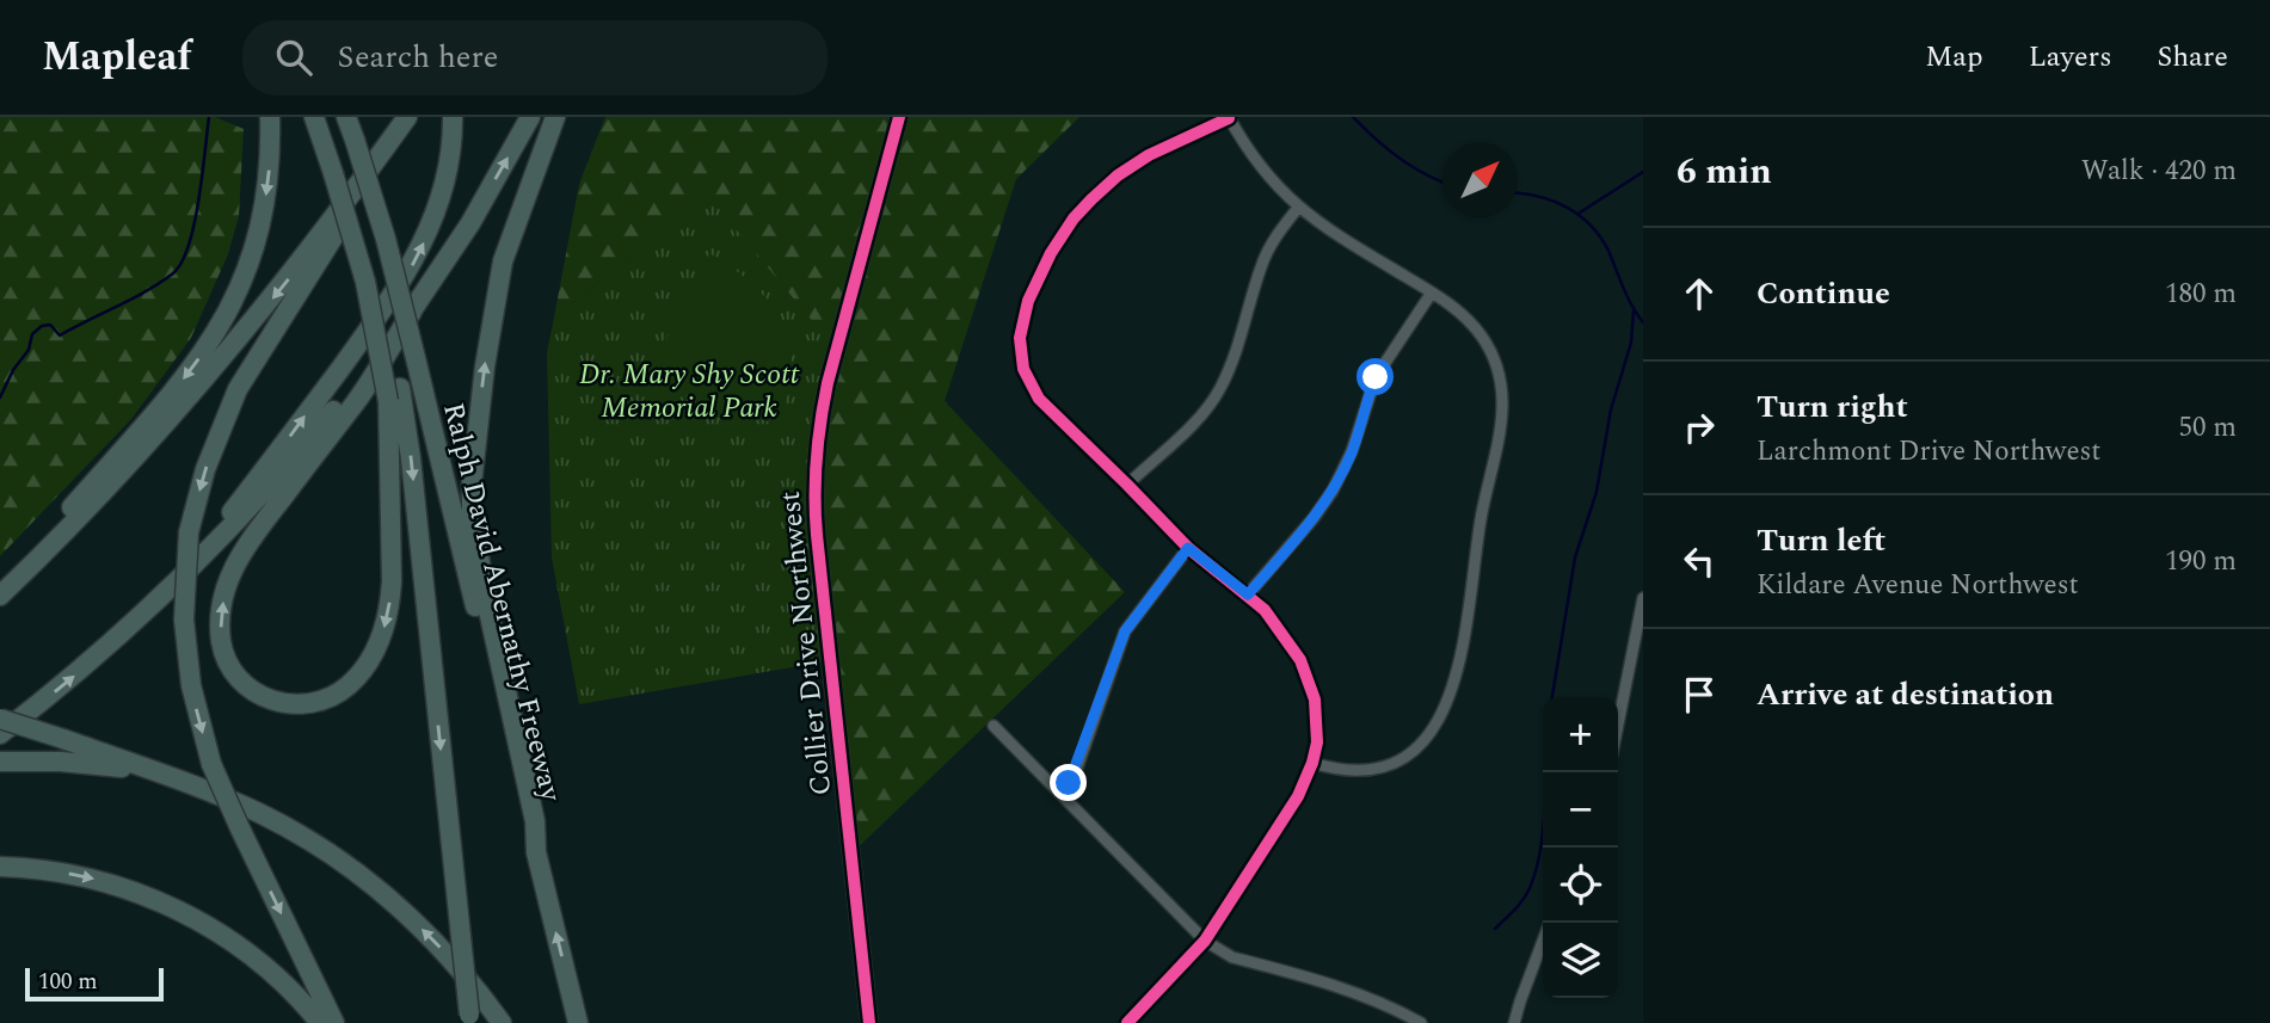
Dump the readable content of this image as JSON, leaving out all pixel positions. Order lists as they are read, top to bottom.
{
  "streets": {
    "highway": ["Ralph David Abernathy Freeway"],
    "main road": ["Collier Drive Northwest"]
  },
  "parks": ["Dr. Mary Shy Scott Memorial Park"],
  "scale_bar": "100 m",
  "north": "top right",
  "page": {
    "header": "Mapleaf",
    "search": "Search here",
    "nav": ["Map", "Layers", "Share"],
    "heading": ["6 min", "Walk · 420 m"],
    "list": [
      ["Continue", "180 m"],
      ["Turn right", "Larchmont Drive Northwest", "50 m"],
      ["Turn left", "Kildare Avenue Northwest", "190 m"],
      "Arrive at destination"
    ],
    "map_buttons": ["+", "−"],
    "scale": "100 m"
  }
}
